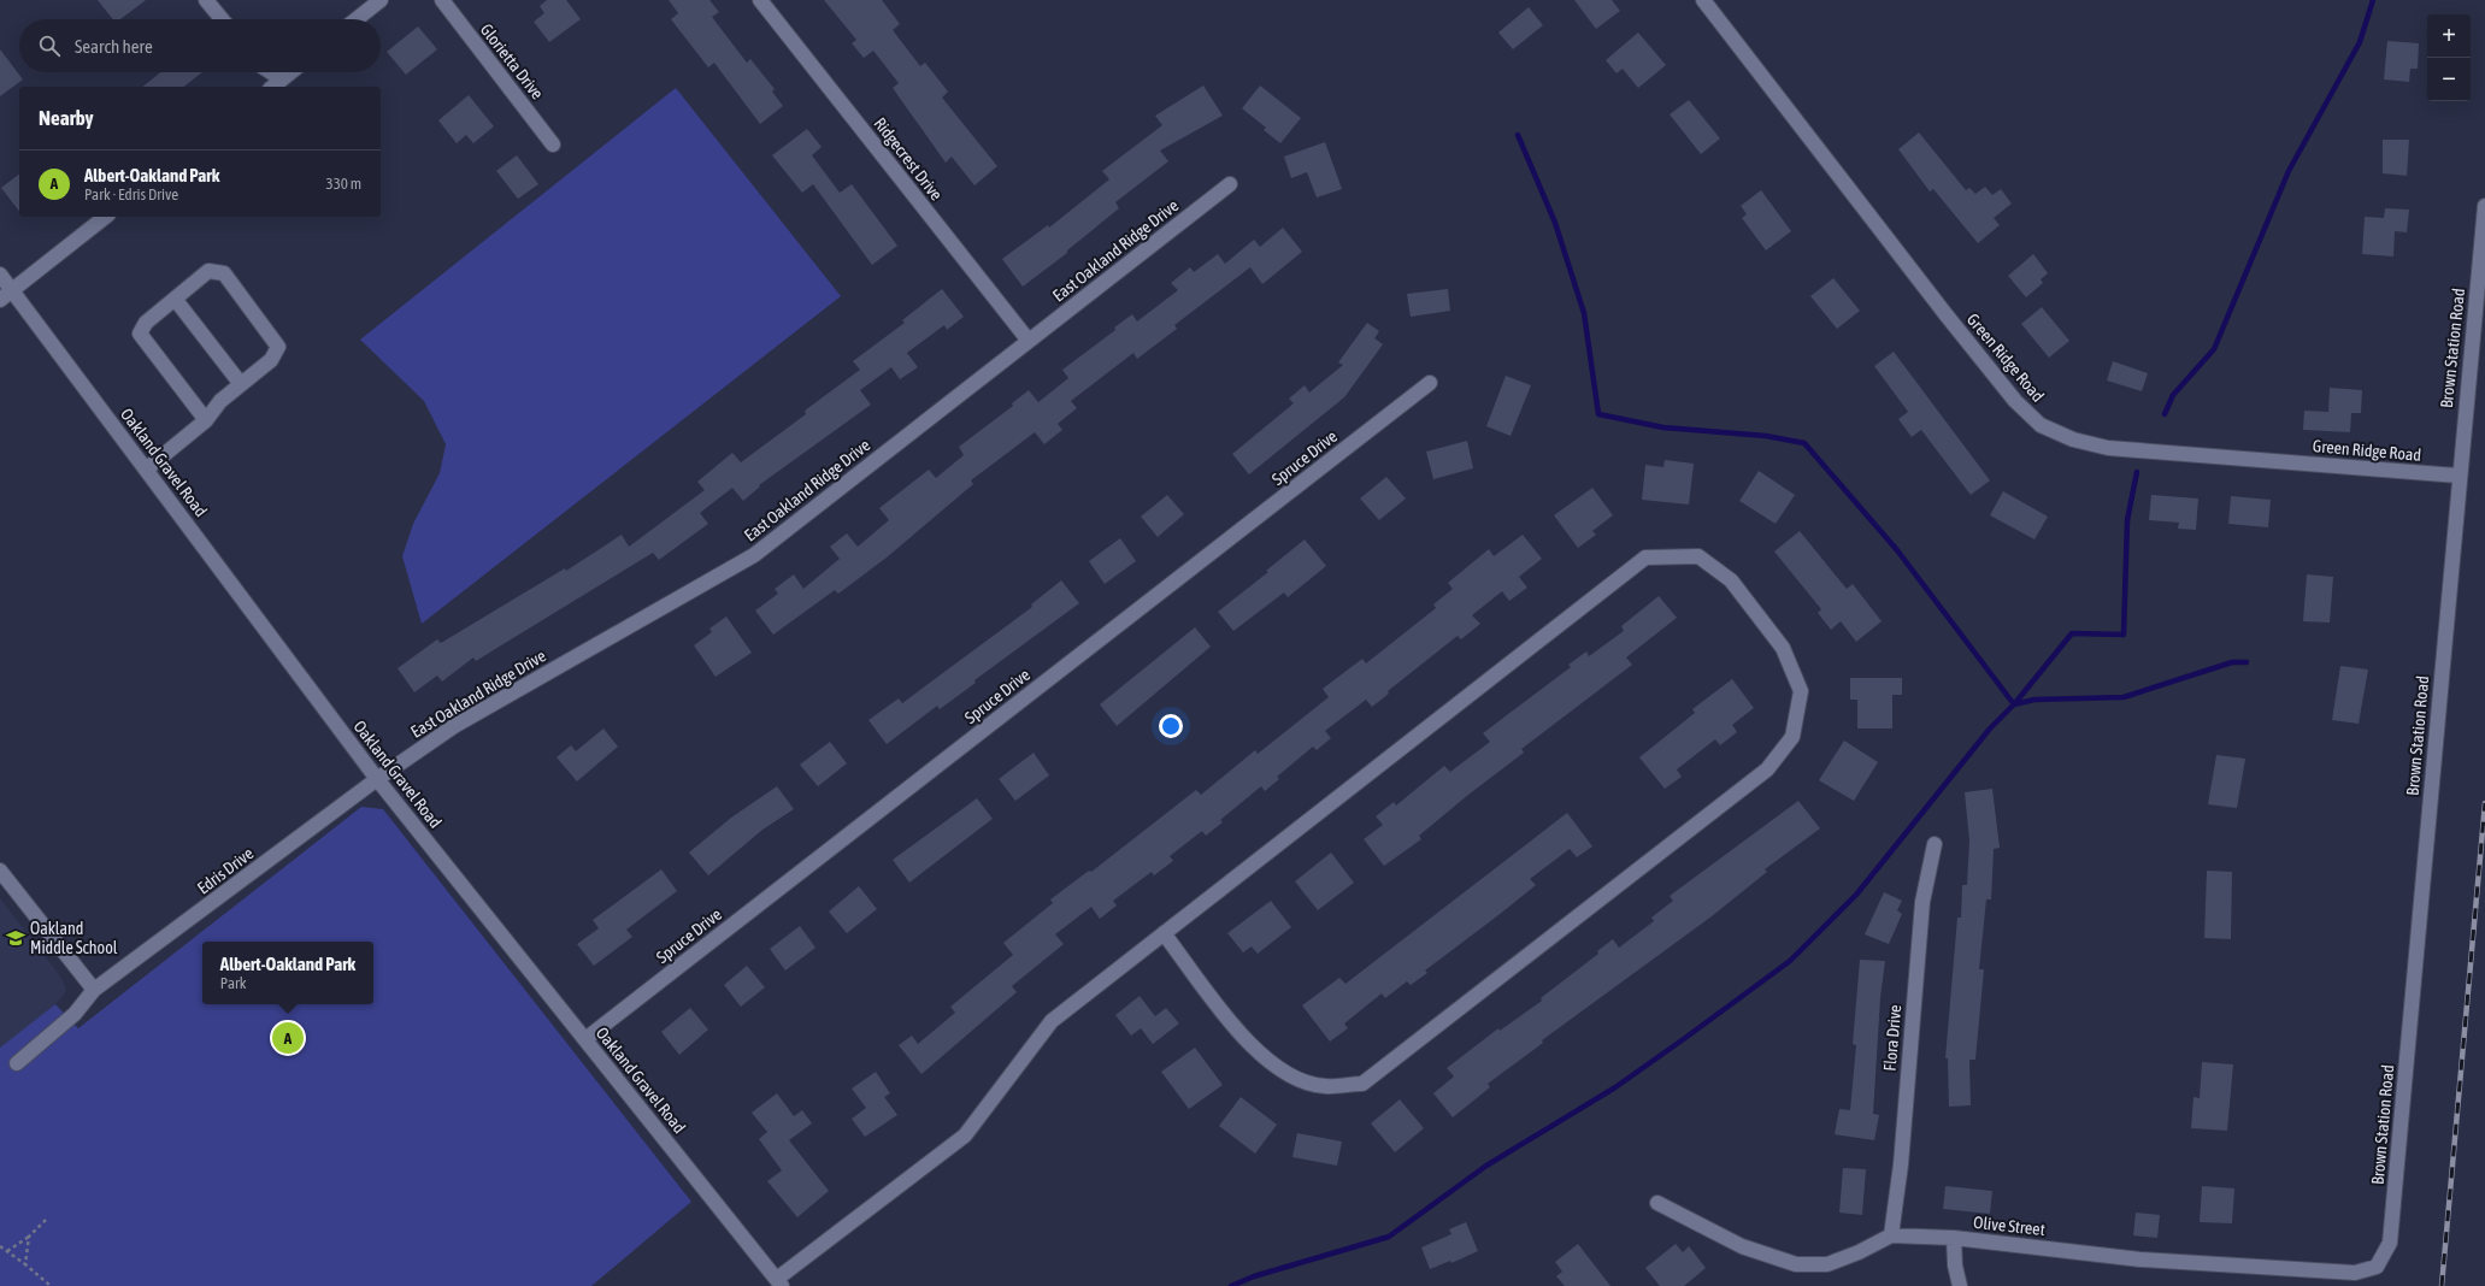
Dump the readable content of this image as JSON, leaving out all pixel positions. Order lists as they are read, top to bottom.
{
  "streets": {
    "street": [
      "Glorietta Drive",
      "Ridgecrest Drive",
      "East Oakland Ridge Drive",
      "Brown Station Road",
      "Green Ridge Road",
      "Spruce Drive",
      "Oakland Gravel Road",
      "Edris Drive",
      "Flora Drive",
      "Olive Street"
    ]
  },
  "crossings": [
    ["Ridgecrest Drive", "East Oakland Ridge Drive"],
    ["East Oakland Ridge Drive", "Oakland Gravel Road"],
    ["East Oakland Ridge Drive", "Edris Drive"],
    ["Brown Station Road", "Green Ridge Road"],
    ["Brown Station Road", "Olive Street"],
    ["Spruce Drive", "Oakland Gravel Road"],
    ["Oakland Gravel Road", "Edris Drive"],
    ["Flora Drive", "Olive Street"]
  ],
  "places": {
    "school or university": ["Oakland Middle School"]
  },
  "page": {
    "map_buttons": ["+", "−"],
    "search": "Search here",
    "heading": "Nearby",
    "list": [
      {
        "mark": "A",
        "name": "Albert-Oakland Park",
        "note": "Park · Edris Drive",
        "value": "330 m"
      }
    ],
    "popup": ["Albert-Oakland Park", "Park"],
    "pins": "A"
  }
}
